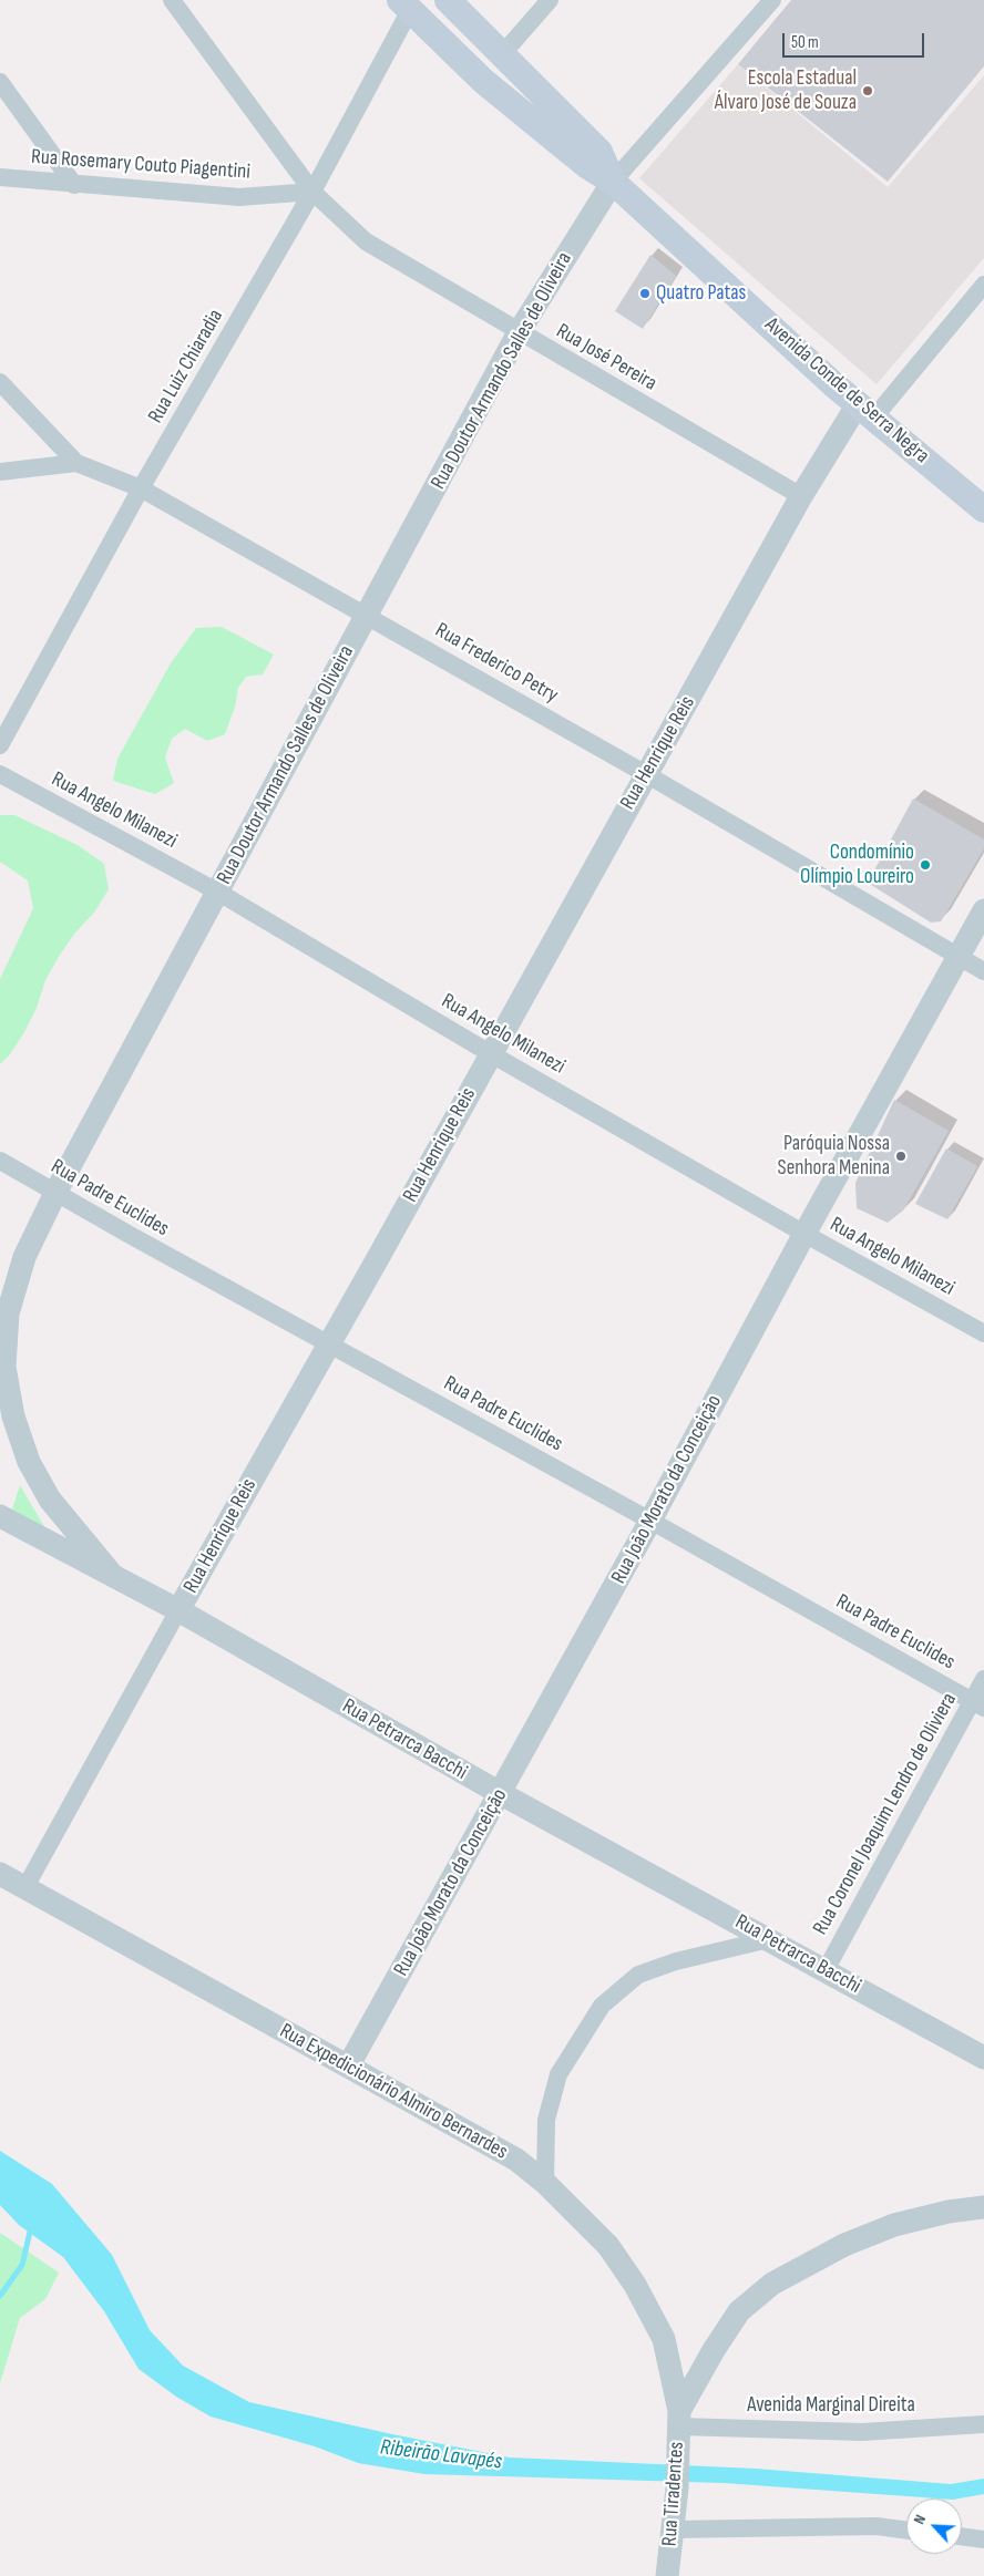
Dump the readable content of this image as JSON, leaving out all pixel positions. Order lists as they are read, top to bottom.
{
  "streets": {
    "main road": ["Avenida Conde de Serra Negra"],
    "street": [
      "Rua Rosemary Couto Piagentini",
      "Rua José Pereira",
      "Rua Luiz Chiaradia",
      "Rua Doutor Armando Salles de Oliveira",
      "Rua Frederico Petry",
      "Rua Henrique Reis",
      "Rua Angelo Milanezi",
      "Rua Padre Euclides",
      "Rua João Morato da Conceição",
      "Rua Petrarca Bacchi",
      "Rua Coronel Joaquim Lendro de Oliviera",
      "Rua Expedicionário Almiro Bernardes",
      "Avenida Marginal Direita",
      "Rua Tiradentes"
    ]
  },
  "crossings": [
    ["Rua Rosemary Couto Piagentini", "Rua José Pereira"],
    ["Rua Rosemary Couto Piagentini", "Rua Luiz Chiaradia"],
    ["Rua José Pereira", "Rua Luiz Chiaradia"],
    ["Rua José Pereira", "Rua Doutor Armando Salles de Oliveira"],
    ["Rua José Pereira", "Rua Henrique Reis"],
    ["Rua Luiz Chiaradia", "Avenida Conde de Serra Negra"],
    ["Rua Luiz Chiaradia", "Rua Frederico Petry"],
    ["Rua Doutor Armando Salles de Oliveira", "Avenida Conde de Serra Negra"],
    ["Rua Doutor Armando Salles de Oliveira", "Rua Frederico Petry"],
    ["Rua Doutor Armando Salles de Oliveira", "Rua Angelo Milanezi"],
    ["Rua Doutor Armando Salles de Oliveira", "Rua Padre Euclides"],
    ["Rua Doutor Armando Salles de Oliveira", "Rua Petrarca Bacchi"],
    ["Avenida Conde de Serra Negra", "Rua Henrique Reis"],
    ["Rua Frederico Petry", "Rua Henrique Reis"],
    ["Rua Frederico Petry", "Rua João Morato da Conceição"],
    ["Rua Henrique Reis", "Rua Angelo Milanezi"],
    ["Rua Henrique Reis", "Rua Padre Euclides"],
    ["Rua Henrique Reis", "Rua Petrarca Bacchi"],
    ["Rua Henrique Reis", "Rua Expedicionário Almiro Bernardes"],
    ["Rua Angelo Milanezi", "Rua João Morato da Conceição"],
    ["Rua Padre Euclides", "Rua João Morato da Conceição"],
    ["Rua Padre Euclides", "Rua Coronel Joaquim Lendro de Oliviera"],
    ["Rua João Morato da Conceição", "Rua Petrarca Bacchi"],
    ["Rua João Morato da Conceição", "Rua Expedicionário Almiro Bernardes"],
    ["Rua Petrarca Bacchi", "Rua Coronel Joaquim Lendro de Oliviera"],
    ["Rua Expedicionário Almiro Bernardes", "Avenida Marginal Direita"],
    ["Rua Expedicionário Almiro Bernardes", "Rua Tiradentes"],
    ["Avenida Marginal Direita", "Rua Tiradentes"]
  ],
  "water": ["Ribeirão Lavapés"],
  "places": [
    "Escola Estadual Álvaro José de Souza",
    "Quatro Patas",
    "Condomínio Olímpio Loureiro",
    "Paróquia Nossa Senhora Menina"
  ],
  "scale_bar": "50 m",
  "north": "top left"
}
